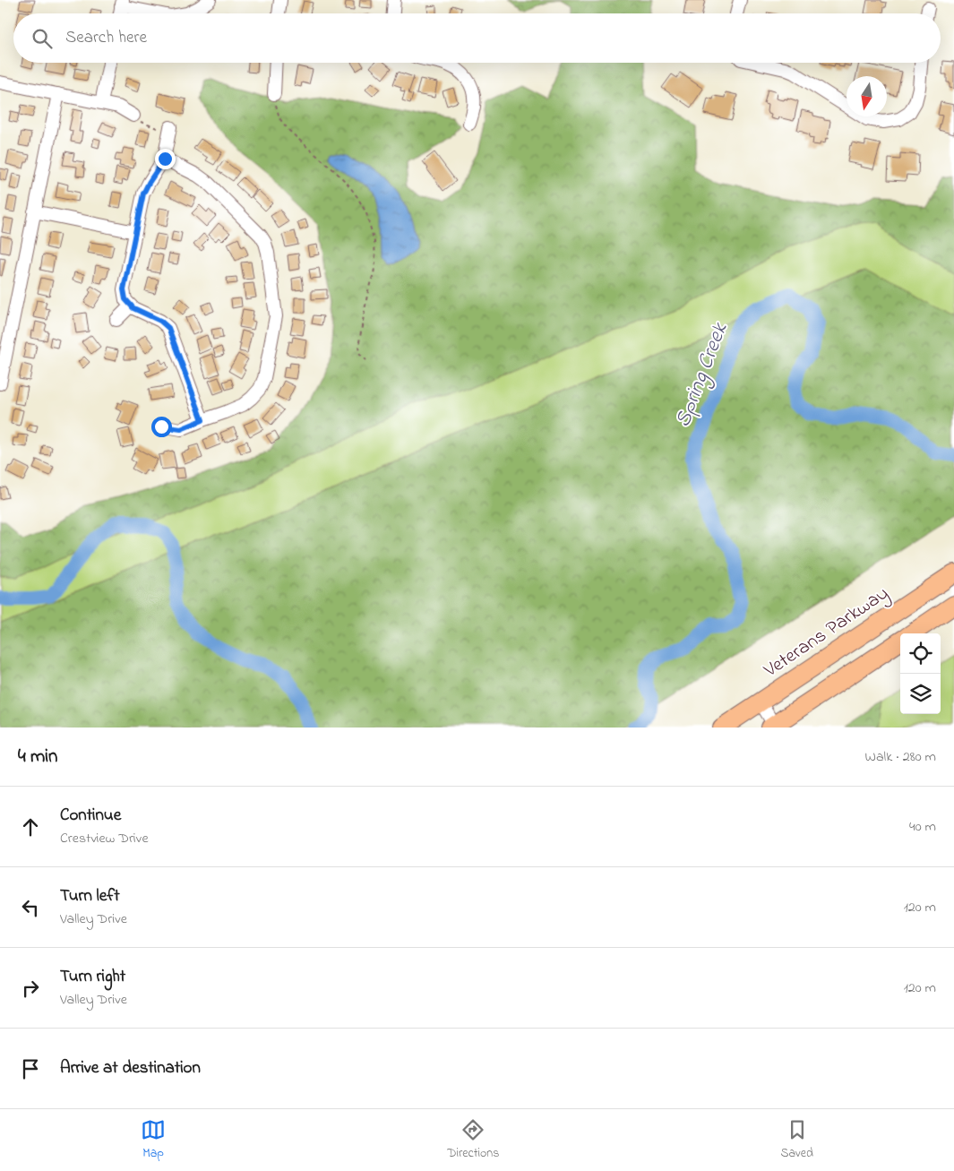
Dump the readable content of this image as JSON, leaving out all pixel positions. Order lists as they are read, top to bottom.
{
  "streets": {
    "highway": ["Veterans Parkway"]
  },
  "water": ["Spring Creek"],
  "north": "bottom",
  "page": {
    "search": "Search here",
    "heading": ["4 min", "Walk · 280 m"],
    "list": [
      ["Continue", "Crestview Drive", "40 m"],
      ["Turn left", "Valley Drive", "120 m"],
      ["Turn right", "Valley Drive", "120 m"],
      "Arrive at destination"
    ],
    "nav": ["Map", "Directions", "Saved"]
  }
}
